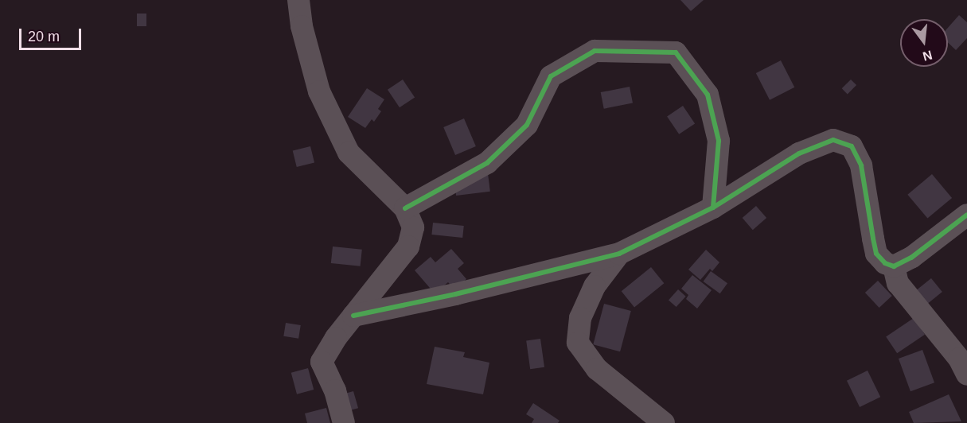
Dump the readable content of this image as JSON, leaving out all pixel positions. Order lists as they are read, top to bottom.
{
  "scale_bar": "20 m",
  "north": "bottom"
}
